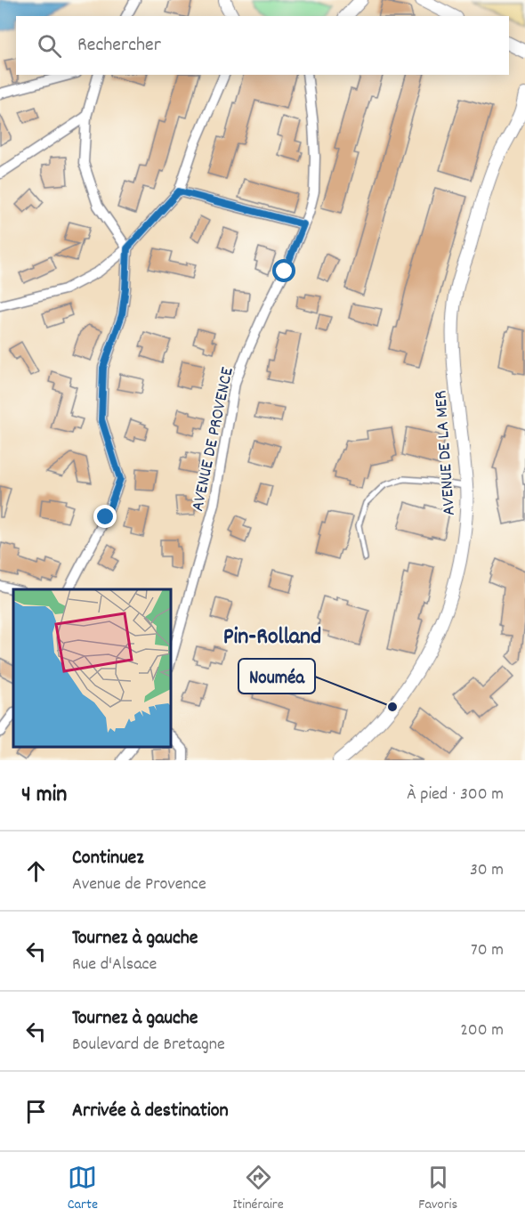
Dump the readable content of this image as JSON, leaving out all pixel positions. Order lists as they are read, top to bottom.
{
  "streets": {
    "street": ["AVENUE DE PROVENCE", "AVENUE DE LA MER"]
  },
  "districts": ["Pin-Rolland"],
  "places": ["Nouméa"],
  "page": {
    "search": "Rechercher",
    "heading": ["4 min", "À pied · 300 m"],
    "list": [
      ["Continuez", "Avenue de Provence", "30 m"],
      ["Tournez à gauche", "Rue d'Alsace", "70 m"],
      ["Tournez à gauche", "Boulevard de Bretagne", "200 m"],
      "Arrivée à destination"
    ],
    "nav": ["Carte", "Itinéraire", "Favoris"]
  }
}
